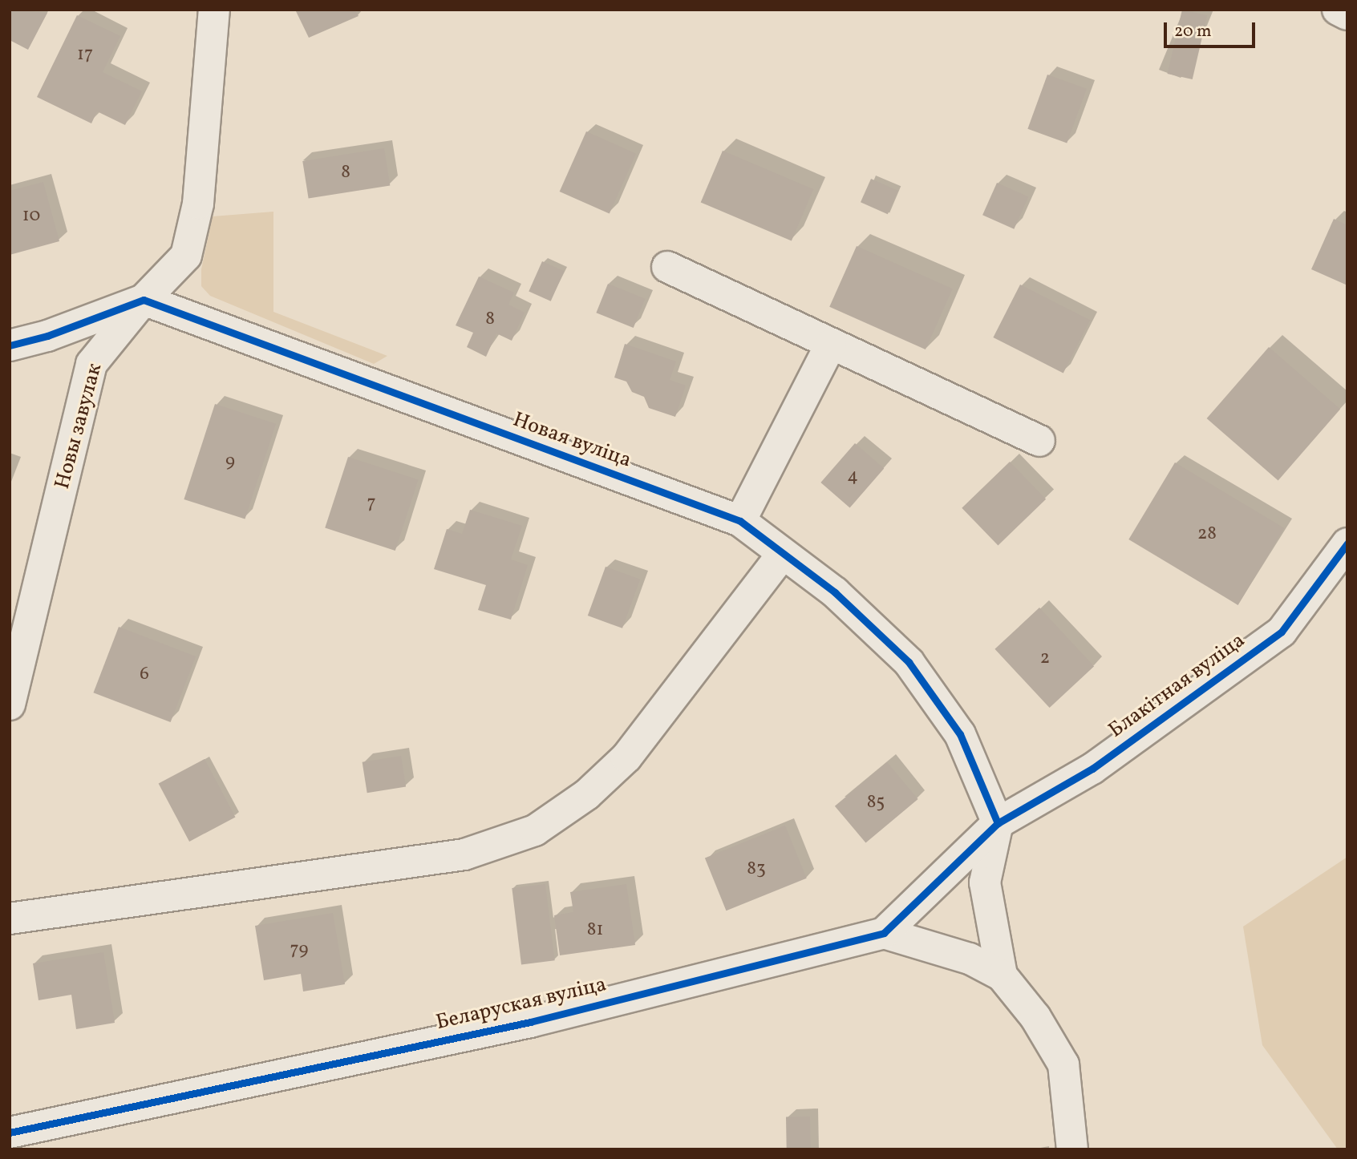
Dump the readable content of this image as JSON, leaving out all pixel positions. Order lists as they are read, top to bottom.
{
  "streets": {
    "street": [
      "Новы завулак",
      "Новая вуліца",
      "Блакітная вуліца",
      "Беларуская вуліца"
    ]
  },
  "crossings": [
    ["Новы завулак", "Новая вуліца"],
    ["Новая вуліца", "Блакітная вуліца"],
    ["Новая вуліца", "Беларуская вуліца"],
    ["Блакітная вуліца", "Беларуская вуліца"]
  ],
  "house_numbers": [
    "17",
    "8",
    "10",
    "8",
    "9",
    "4",
    "7",
    "28",
    "2",
    "6",
    "85",
    "83",
    "81",
    "79"
  ],
  "scale_bar": "20 m"
}
